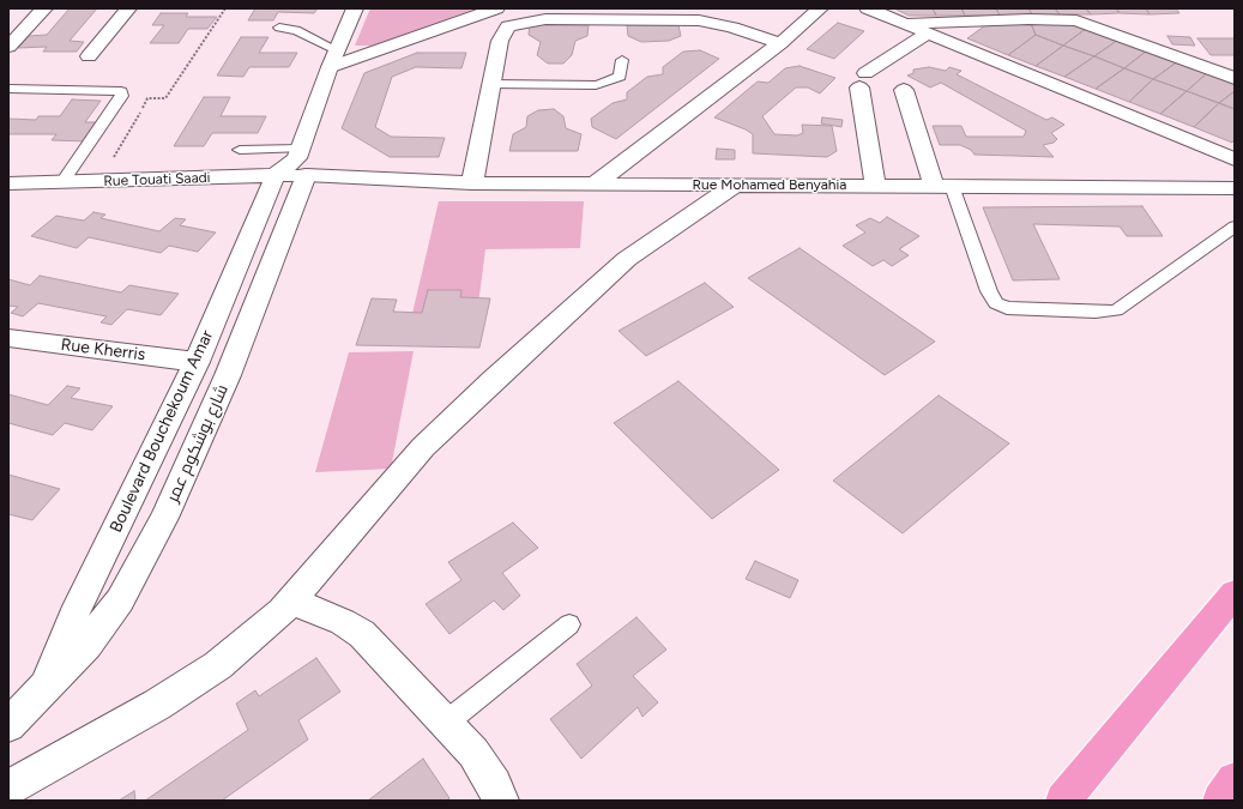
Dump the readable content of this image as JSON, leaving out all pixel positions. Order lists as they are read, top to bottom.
{
  "streets": {
    "street": [
      "Rue Touati Saadi",
      "Rue Mohamed Benyahia",
      "Rue Kherris",
      "Boulevard Bouchekoum Amar",
      "شارع بوشكوم عمر"
    ]
  },
  "crossings": [
    ["Rue Touati Saadi", "Rue Mohamed Benyahia"],
    ["Rue Touati Saadi", "Boulevard Bouchekoum Amar"],
    ["Rue Touati Saadi", "شارع بوشكوم عمر"],
    ["Rue Mohamed Benyahia", "شارع بوشكوم عمر"],
    ["Rue Kherris", "Boulevard Bouchekoum Amar"],
    ["Boulevard Bouchekoum Amar", "شارع بوشكوم عمر"]
  ]
}
